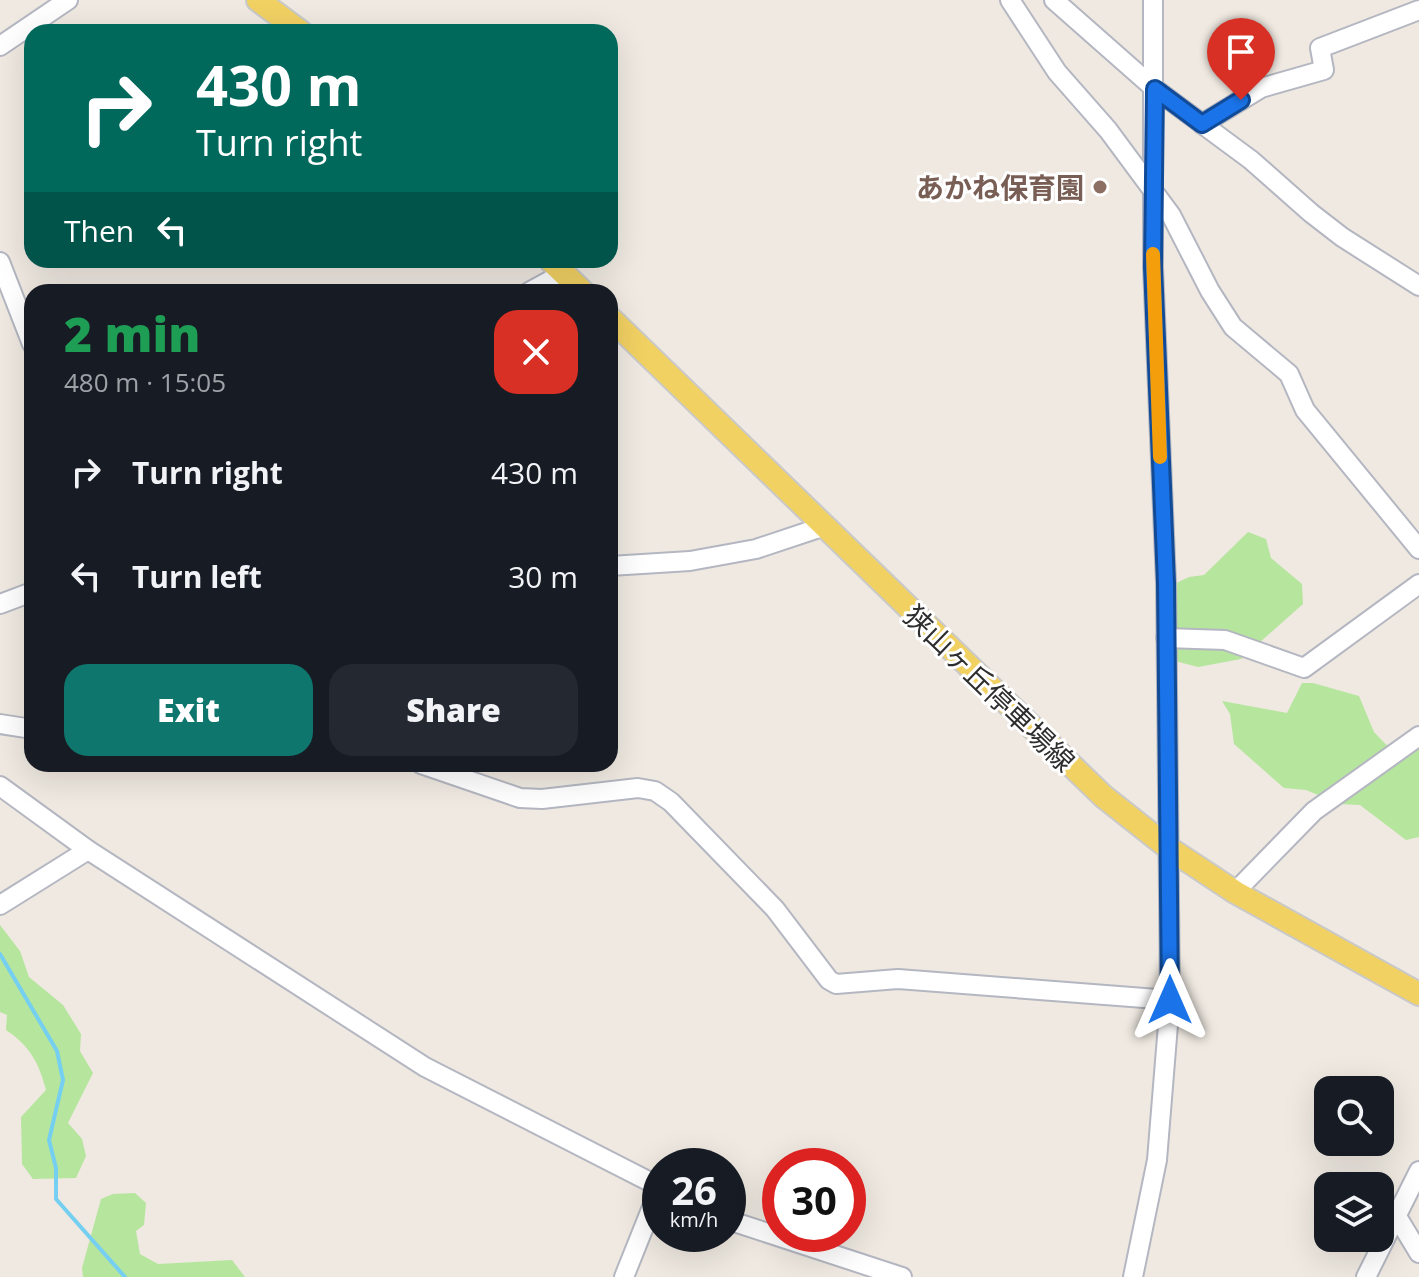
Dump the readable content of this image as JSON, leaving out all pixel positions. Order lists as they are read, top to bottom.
{
  "streets": {
    "main road": ["狭山ヶ丘停車場線"]
  },
  "places": ["あかね保育園"],
  "page": {
    "turn": ["430 m", "Turn right"],
    "then": "Then",
    "heading": ["2 min", "480 m · 15:05"],
    "list": [
      {
        "name": "Turn right",
        "value": "430 m"
      },
      {
        "name": "Turn left",
        "value": "30 m"
      }
    ],
    "buttons": ["Exit", "Share"],
    "speed": "26 km/h",
    "limit": "30"
  }
}
